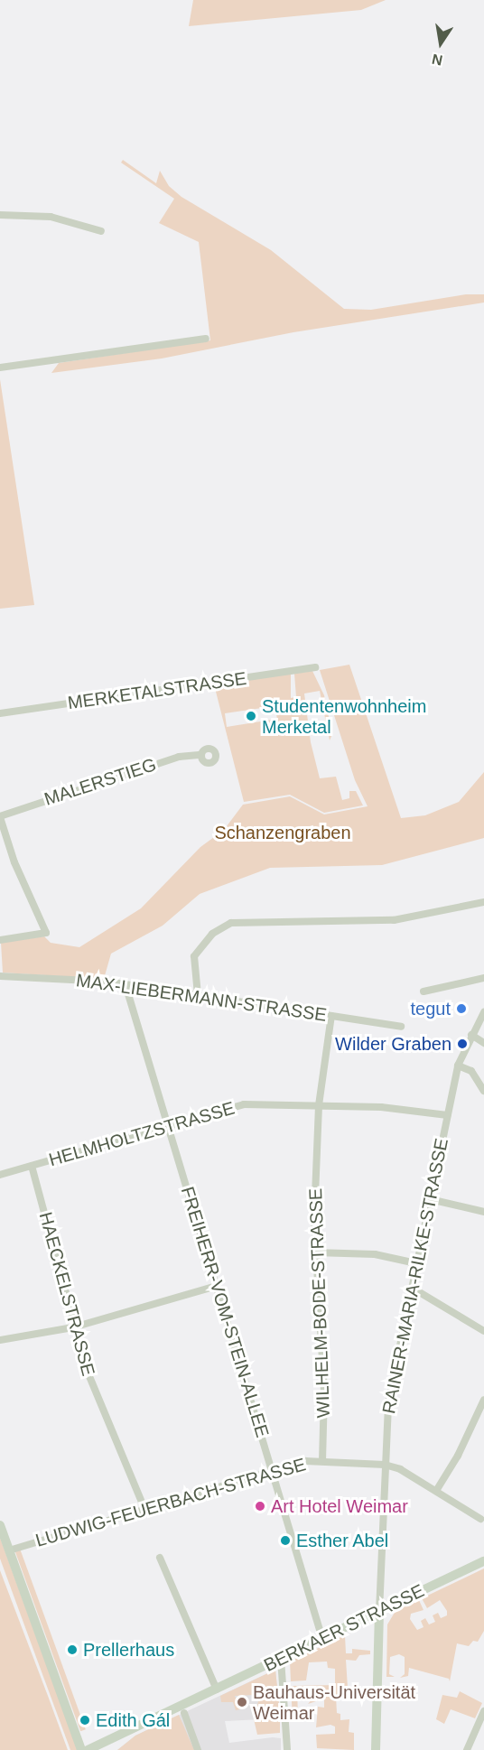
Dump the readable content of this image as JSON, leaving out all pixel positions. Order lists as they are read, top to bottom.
{
  "streets": {
    "street": [
      "MERKETALSTRASSE",
      "MALERSTIEG",
      "MAX-LIEBERMANN-STRASSE",
      "HELMHOLTZSTRASSE",
      "RAINER-MARIA-RILKE-STRASSE",
      "HAECKELSTRASSE",
      "WILHELM-BODE-STRASSE",
      "FREIHERR-VOM-STEIN-ALLEE",
      "LUDWIG-FEUERBACH-STRASSE",
      "BERKAER STRASSE"
    ]
  },
  "crossings": [
    ["MAX-LIEBERMANN-STRASSE", "WILHELM-BODE-STRASSE"],
    ["MAX-LIEBERMANN-STRASSE", "FREIHERR-VOM-STEIN-ALLEE"],
    ["HELMHOLTZSTRASSE", "RAINER-MARIA-RILKE-STRASSE"],
    ["HELMHOLTZSTRASSE", "HAECKELSTRASSE"],
    ["HELMHOLTZSTRASSE", "WILHELM-BODE-STRASSE"],
    ["HELMHOLTZSTRASSE", "FREIHERR-VOM-STEIN-ALLEE"],
    ["RAINER-MARIA-RILKE-STRASSE", "LUDWIG-FEUERBACH-STRASSE"],
    ["RAINER-MARIA-RILKE-STRASSE", "BERKAER STRASSE"],
    ["HAECKELSTRASSE", "LUDWIG-FEUERBACH-STRASSE"],
    ["WILHELM-BODE-STRASSE", "LUDWIG-FEUERBACH-STRASSE"],
    ["FREIHERR-VOM-STEIN-ALLEE", "LUDWIG-FEUERBACH-STRASSE"],
    ["FREIHERR-VOM-STEIN-ALLEE", "BERKAER STRASSE"]
  ],
  "parks": ["Schanzengraben"],
  "places": [
    "Studentenwohnheim Merketal",
    "tegut",
    "Wilder Graben",
    "Art Hotel Weimar",
    "Esther Abel",
    "Prellerhaus",
    "Bauhaus-Universität Weimar",
    "Edith Gál"
  ],
  "north": "bottom"
}
